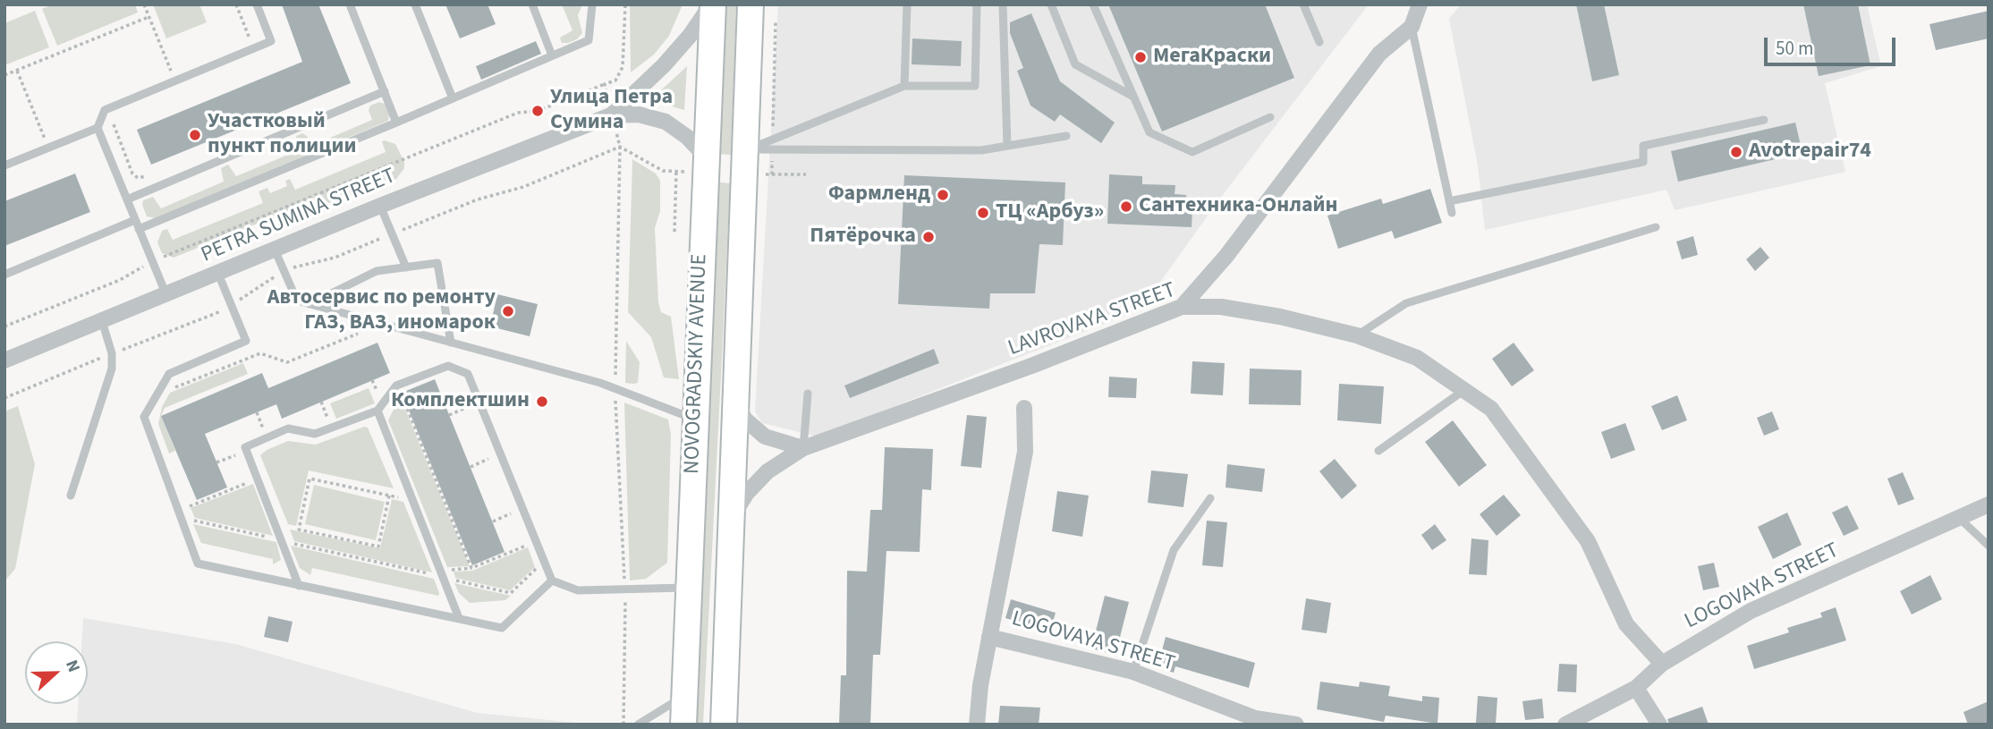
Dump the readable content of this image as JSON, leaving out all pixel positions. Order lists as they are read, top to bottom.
{
  "streets": {
    "main road": ["NOVOGRADSKIY AVENUE"],
    "street": ["PETRA SUMINA STREET", "LAVROVAYA STREET", "LOGOVAYA STREET"]
  },
  "crossings": [
    ["LAVROVAYA STREET", "NOVOGRADSKIY AVENUE"],
    ["LAVROVAYA STREET", "LOGOVAYA STREET"]
  ],
  "places": [
    "МегаКраски",
    "Улица Петра Сумина",
    "Участковый пункт полиции",
    "Avotrepair74",
    "Фармленд",
    "Сантехника-Онлайн",
    "ТЦ «Арбуз»",
    "Пятёрочка",
    "Автосервис по ремонту ГАЗ, ВАЗ, иномарок",
    "Комплектшин"
  ],
  "scale_bar": "50 m",
  "north": "right"
}
